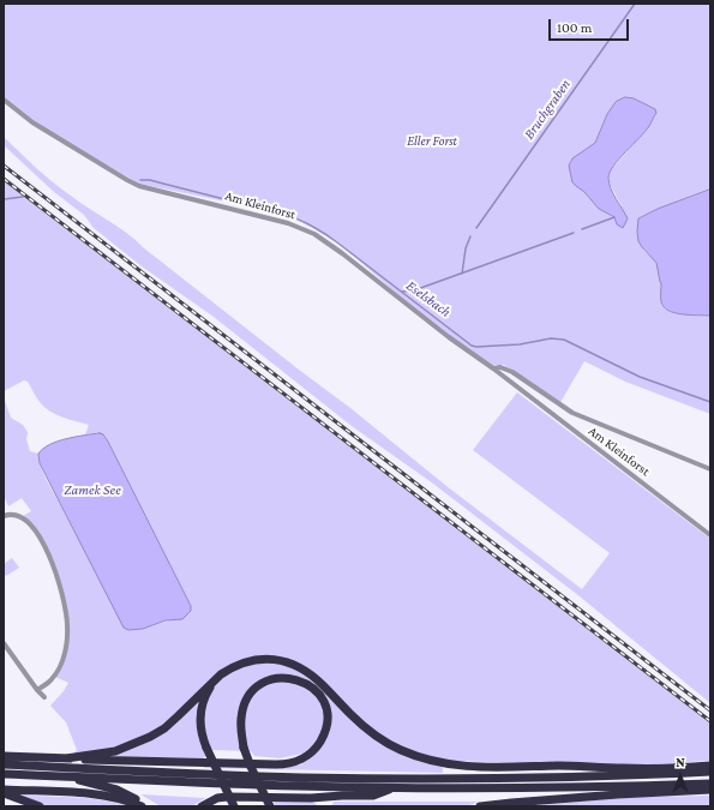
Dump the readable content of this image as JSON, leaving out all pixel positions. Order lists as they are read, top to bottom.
{
  "streets": {
    "street": ["Am Kleinforst"]
  },
  "water": ["Bruchgraben", "Eselsbach", "Zamek See"],
  "parks": ["Eller Forst"],
  "scale_bar": "100 m",
  "north": "top"
}
